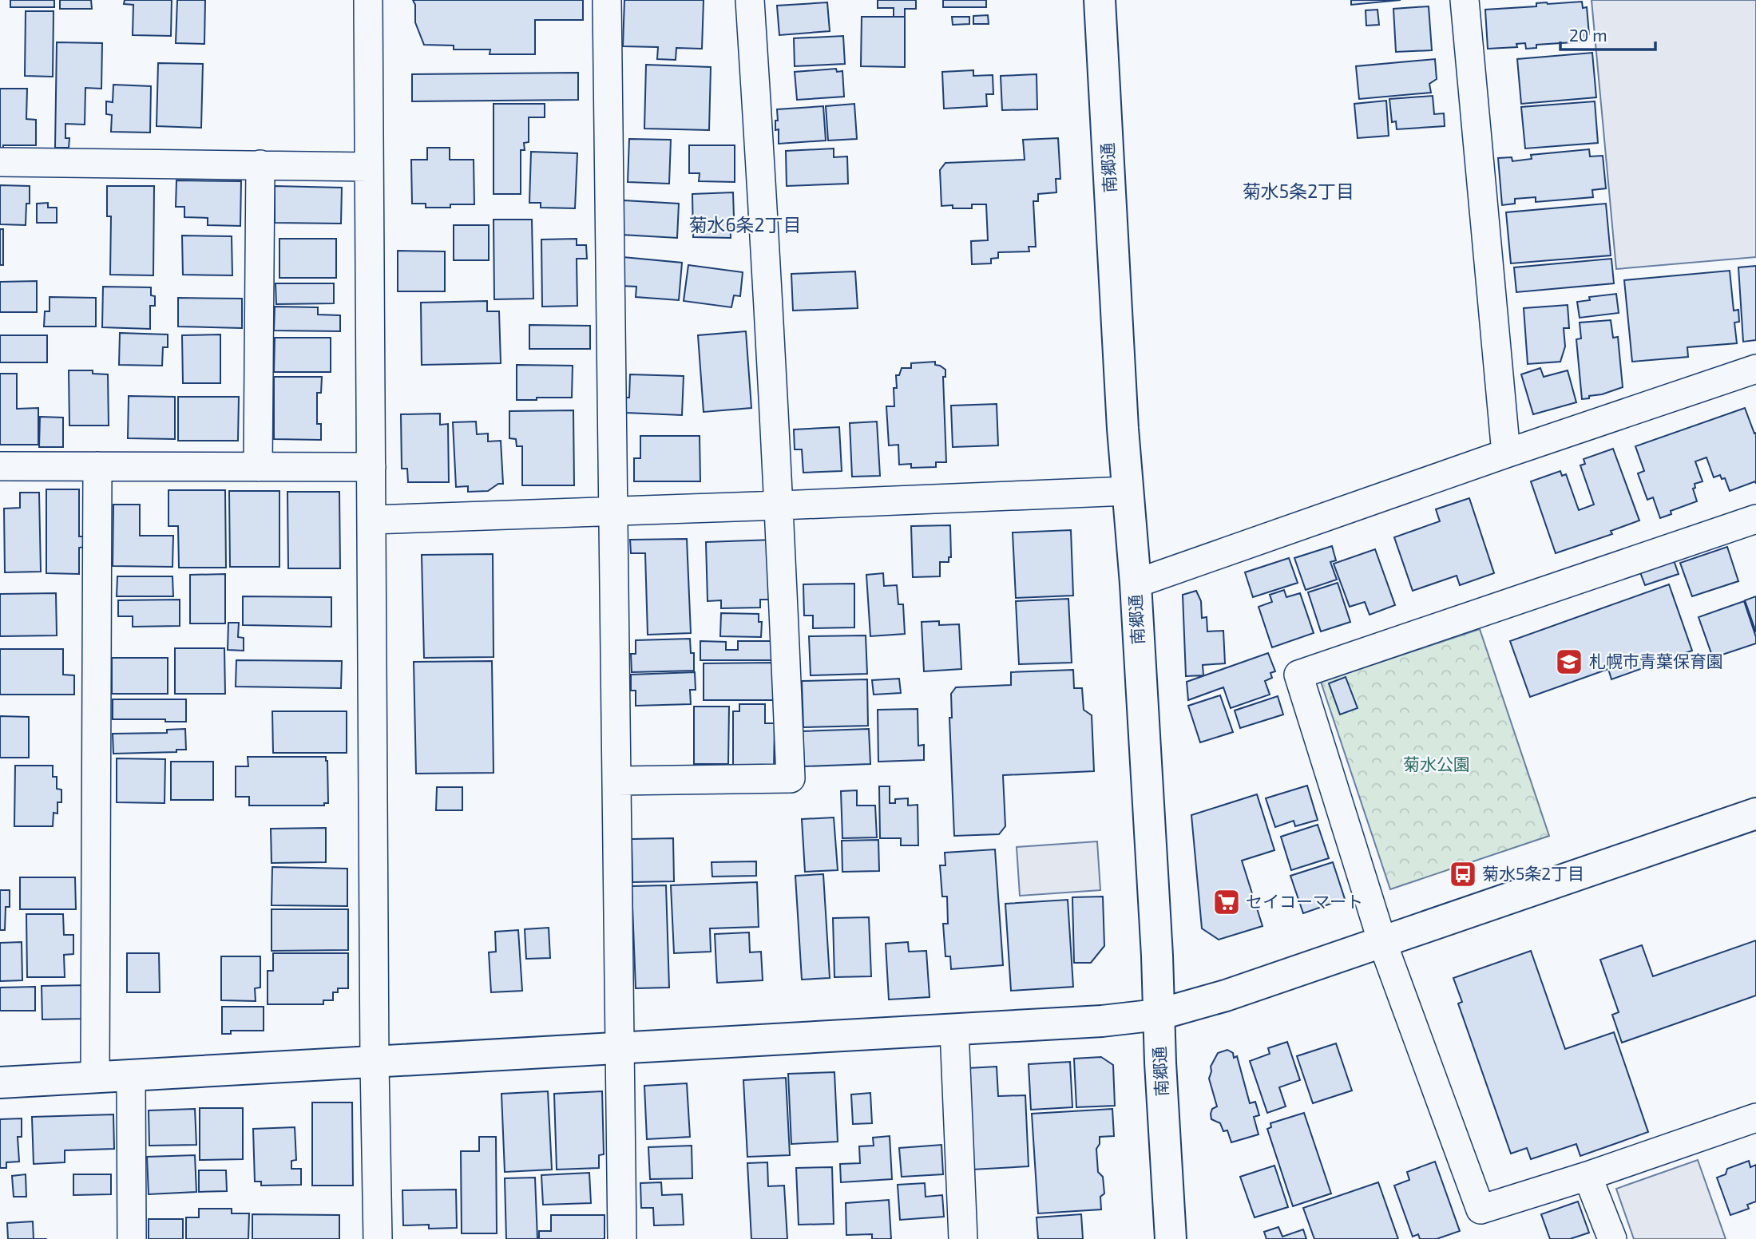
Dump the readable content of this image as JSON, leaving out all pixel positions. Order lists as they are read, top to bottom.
{
  "streets": {
    "street": ["南郷通"]
  },
  "districts": ["菊水5条2丁目", "菊水6条2丁目"],
  "parks": ["菊水公園"],
  "places": {
    "school or university": ["札幌市青葉保育園"],
    "bus stop": ["菊水5条2丁目"],
    "supermarket": ["セイコーマート"]
  },
  "scale_bar": "20 m"
}
